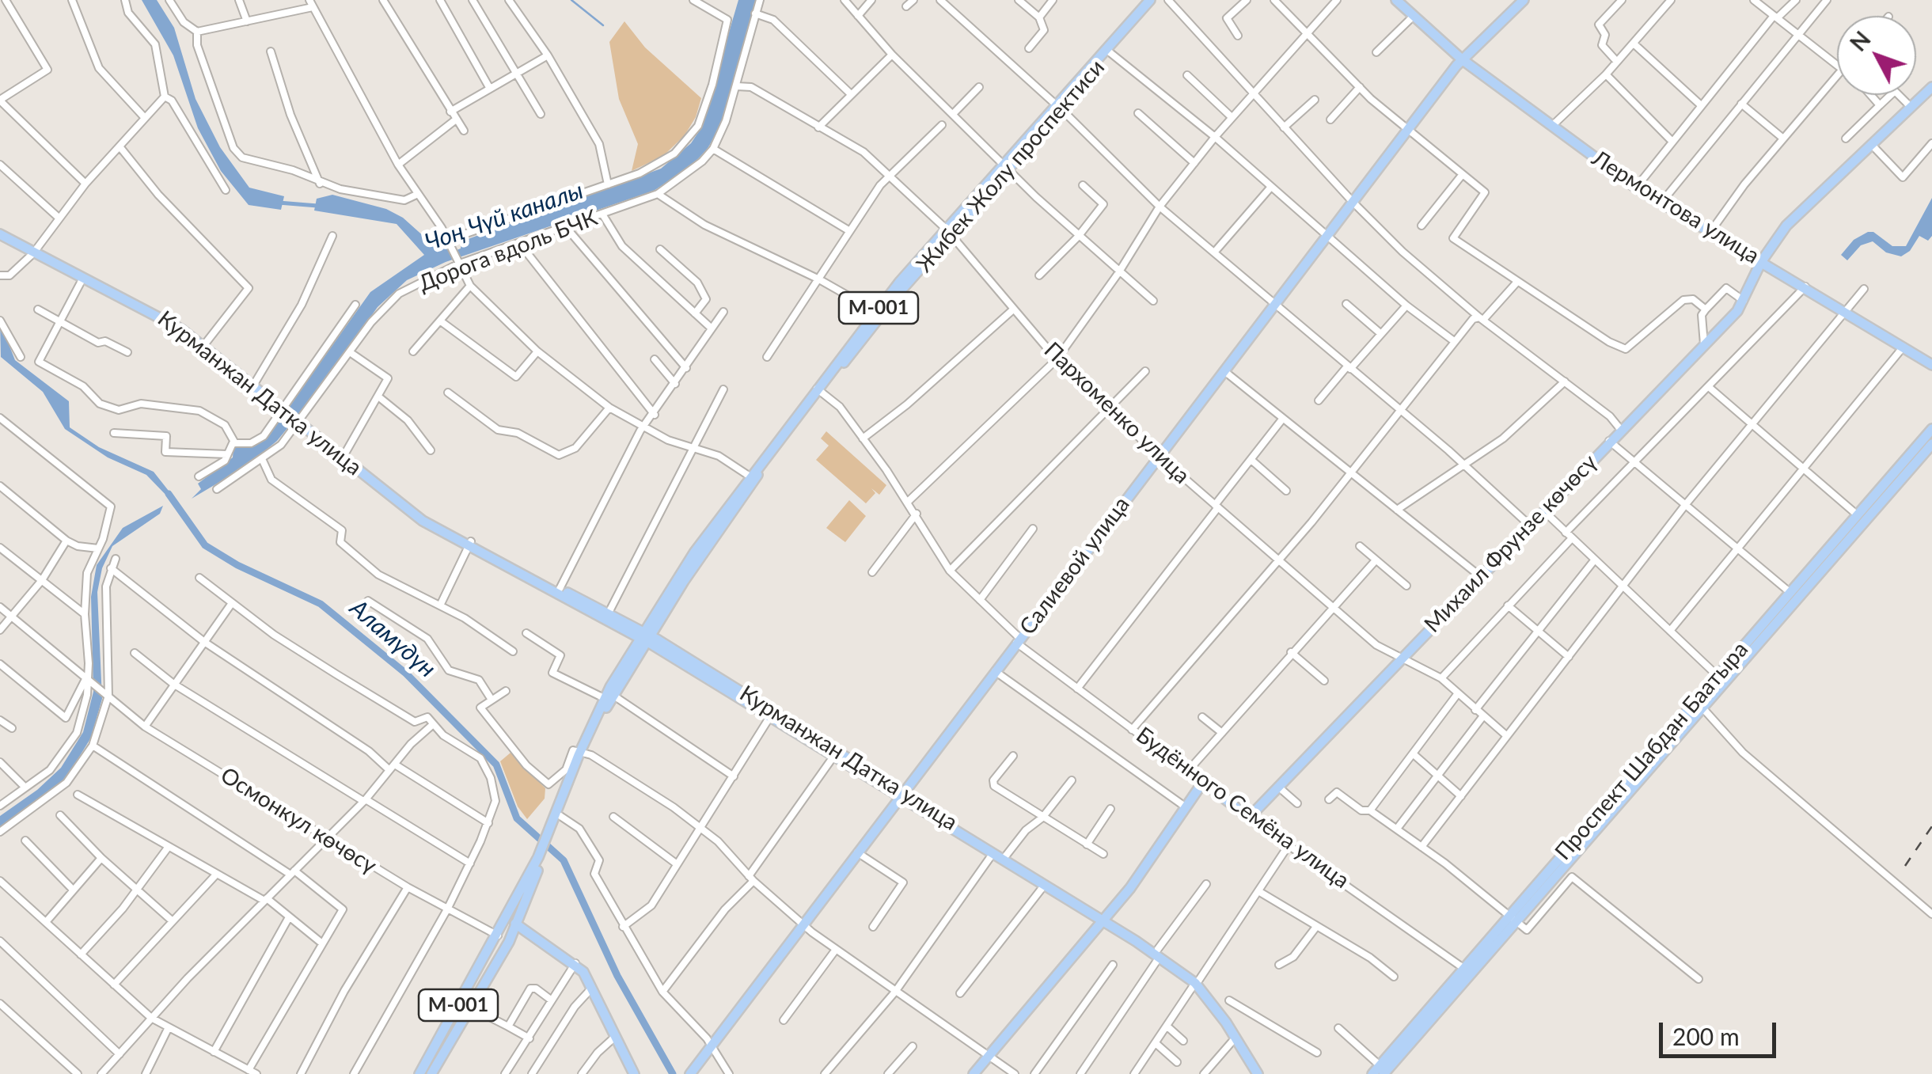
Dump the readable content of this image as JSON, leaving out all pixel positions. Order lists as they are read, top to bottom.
{
  "streets": {
    "main road": [
      "Жибек Жолу проспектиси",
      "Лермонтова улица",
      "М-001",
      "Курманжан Датка улица",
      "Михаил Фрунзе көчөсү",
      "Салиевой улица",
      "Проспект Шабдан Баатыра",
      "Будённого Семёна улица"
    ],
    "street": ["Дорога вдоль БЧК", "Пархоменко улица", "Осмонкул көчөсү"]
  },
  "crossings": [
    ["Жибек Жолу проспектиси", "М-001"],
    ["Жибек Жолу проспектиси", "Курманжан Датка улица"],
    ["Жибек Жолу проспектиси", "Пархоменко улица"],
    ["Жибек Жолу проспектиси", "Будённого Семёна улица"],
    ["Лермонтова улица", "Михаил Фрунзе көчөсү"],
    ["Лермонтова улица", "Салиевой улица"],
    ["Дорога вдоль БЧК", "Курманжан Датка улица"],
    ["Дорога вдоль БЧК", "Пархоменко улица"],
    ["М-001", "Курманжан Датка улица"],
    ["М-001", "Осмонкул көчөсү"],
    ["Курманжан Датка улица", "Салиевой улица"],
    ["Пархоменко улица", "Михаил Фрунзе көчөсү"],
    ["Пархоменко улица", "Салиевой улица"],
    ["Михаил Фрунзе көчөсү", "Будённого Семёна улица"],
    ["Салиевой улица", "Будённого Семёна улица"],
    ["Проспект Шабдан Баатыра", "Будённого Семёна улица"]
  ],
  "water": ["Чоң Чүй каналы", "Аламүдүн"],
  "scale_bar": "200 m",
  "north": "top left"
}
